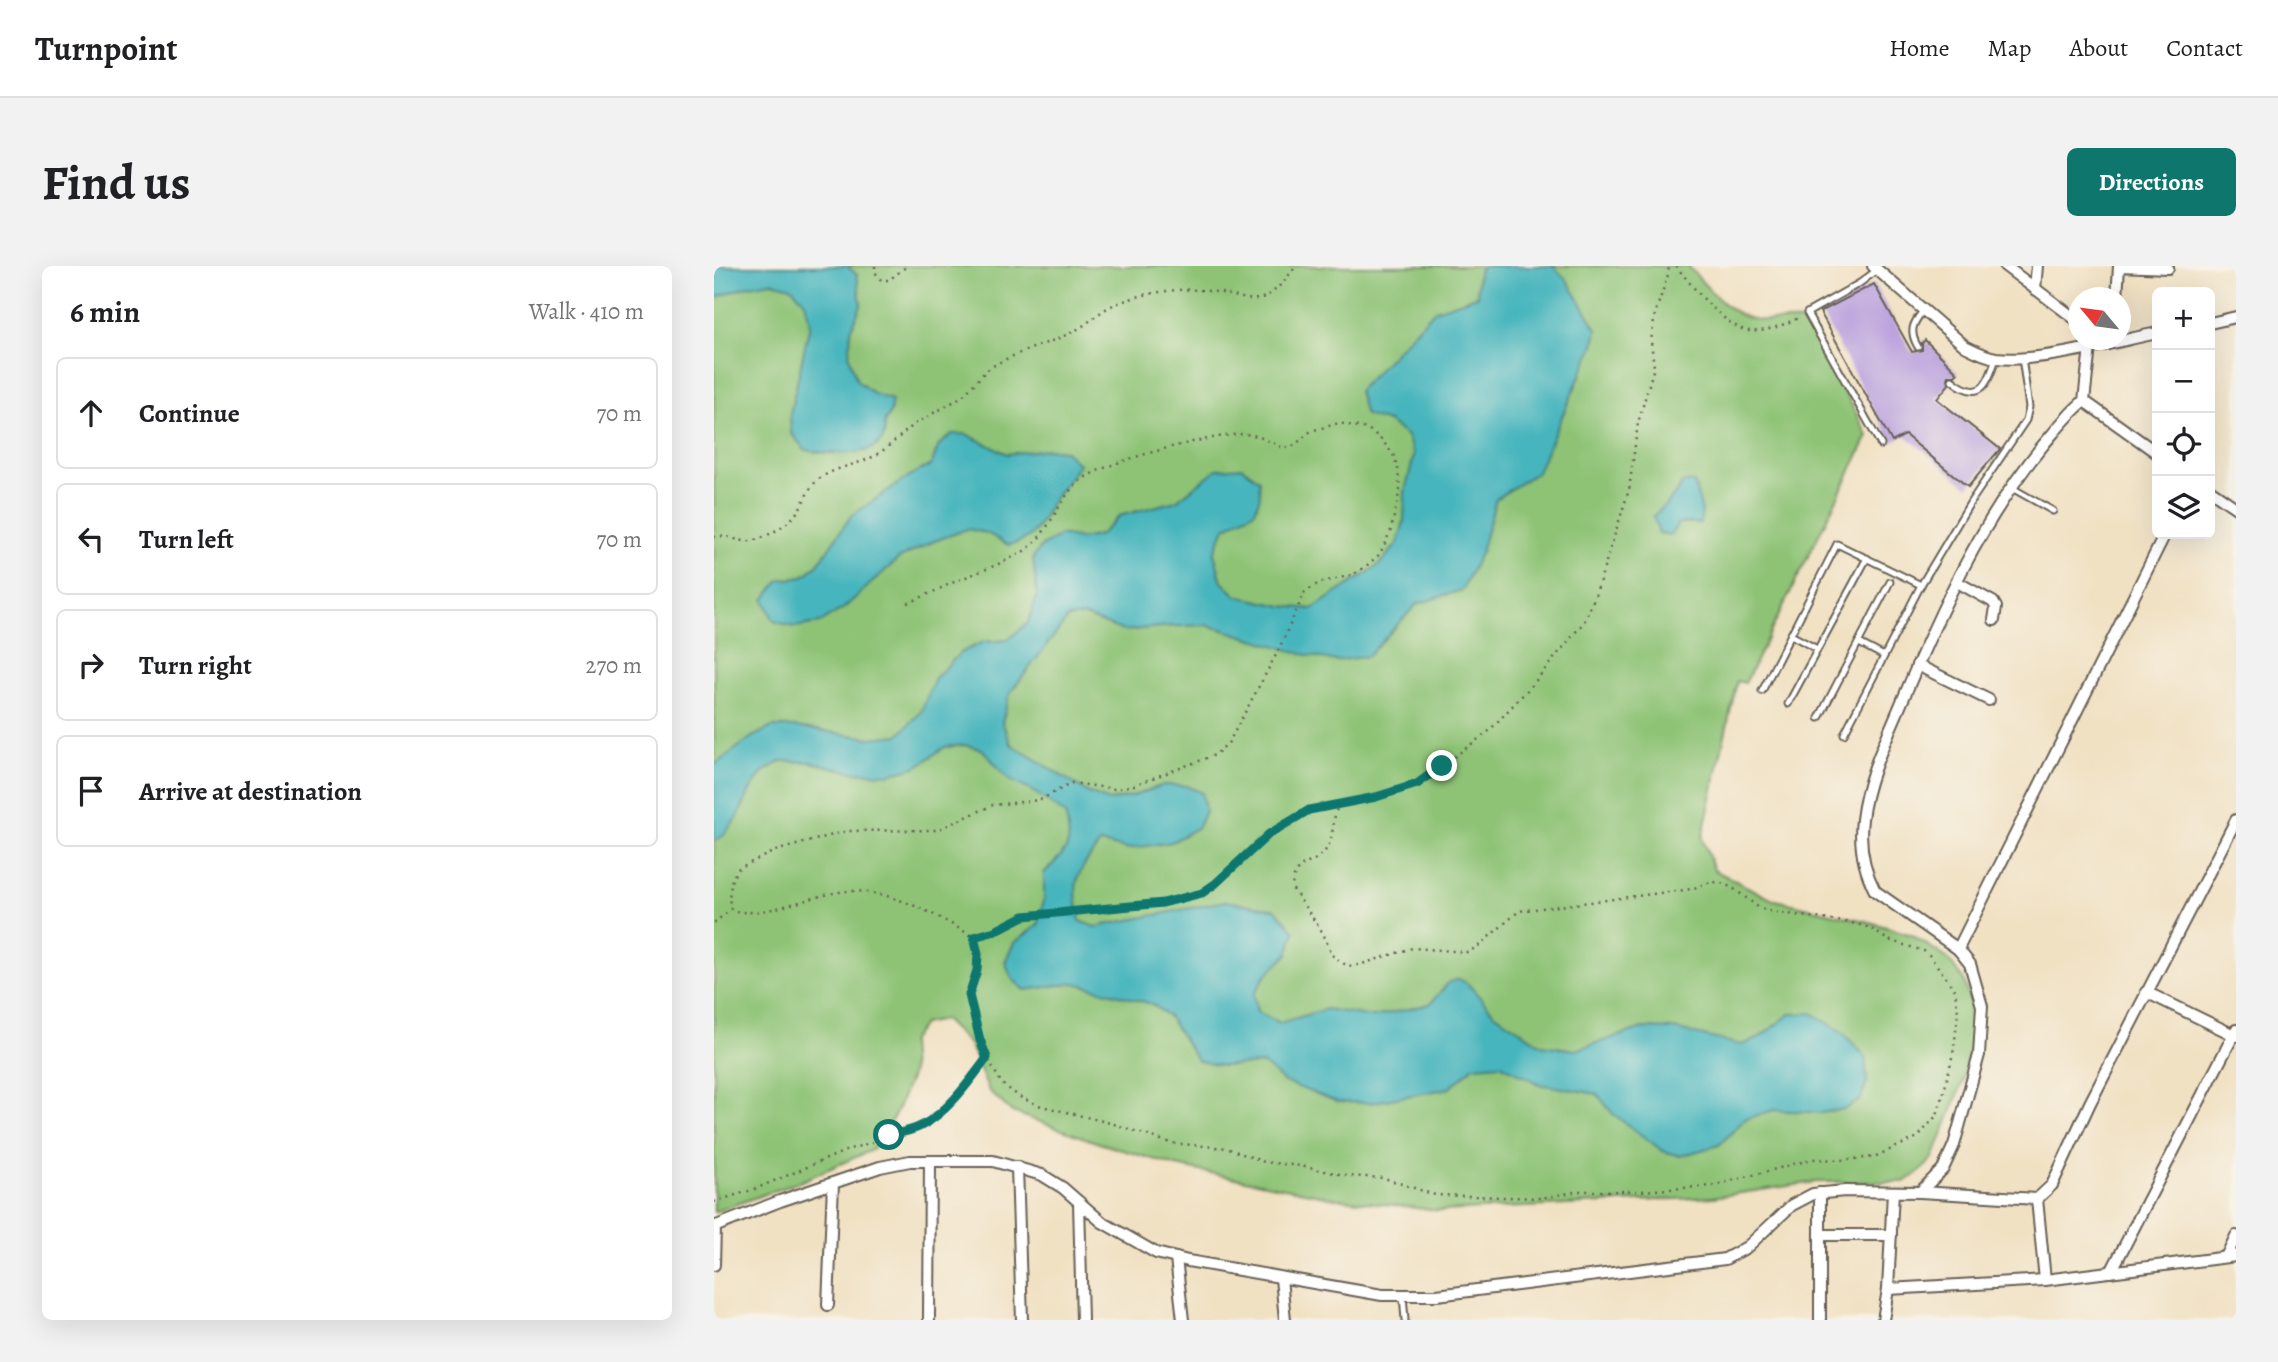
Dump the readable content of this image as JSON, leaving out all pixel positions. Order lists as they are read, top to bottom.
{
  "north": "top left",
  "page": {
    "header": "Turnpoint",
    "nav": [
      "Home",
      "Map",
      "About",
      "Contact"
    ],
    "buttons": "Directions",
    "title": "Find us",
    "heading": ["6 min", "Walk · 410 m"],
    "map_buttons": ["+", "−"],
    "list": [
      ["Continue", "70 m"],
      ["Turn left", "70 m"],
      ["Turn right", "270 m"],
      "Arrive at destination"
    ]
  }
}
